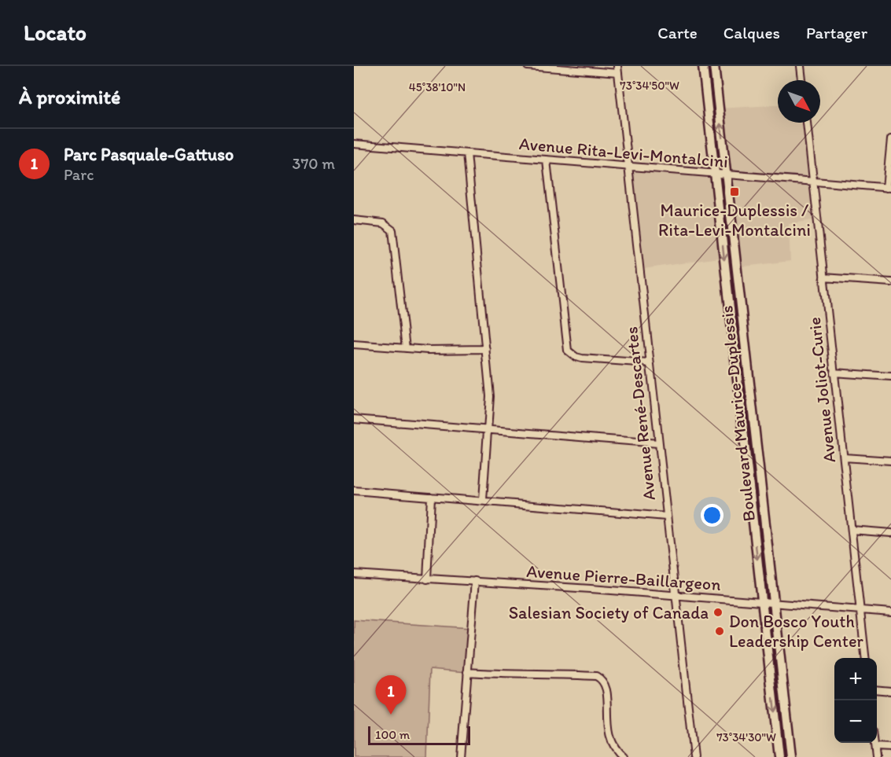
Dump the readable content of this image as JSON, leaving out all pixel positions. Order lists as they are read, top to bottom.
{
  "streets": {
    "street": [
      "Avenue Rita-Levi-Montalcini",
      "Avenue Joliot-Curie",
      "Avenue René-Descartes",
      "Boulevard Maurice-Duplessis",
      "Avenue Pierre-Baillargeon"
    ]
  },
  "crossings": [
    ["Avenue Rita-Levi-Montalcini", "Avenue Joliot-Curie"],
    ["Avenue Rita-Levi-Montalcini", "Avenue René-Descartes"],
    ["Avenue Rita-Levi-Montalcini", "Boulevard Maurice-Duplessis"],
    ["Avenue Joliot-Curie", "Avenue Pierre-Baillargeon"],
    ["Avenue René-Descartes", "Avenue Pierre-Baillargeon"],
    ["Boulevard Maurice-Duplessis", "Avenue Pierre-Baillargeon"]
  ],
  "places": {
    "transit": ["Maurice-Duplessis / Rita-Levi-Montalcini"],
    "other": ["Salesian Society of Canada", "Don Bosco Youth Leadership Center"]
  },
  "scale_bar": "100 m",
  "north": "bottom right",
  "page": {
    "header": "Locato",
    "nav": ["Carte", "Calques", "Partager"],
    "heading": "À proximité",
    "list": [
      {
        "mark": "1",
        "name": "Parc Pasquale-Gattuso",
        "note": "Parc",
        "value": "370 m"
      }
    ],
    "map_buttons": ["+", "−"],
    "pins": "1",
    "scale": "100 m"
  },
  "coordinates": ["73°34'50\"W", "45°38'10\"N", "73°34'30\"W"]
}
